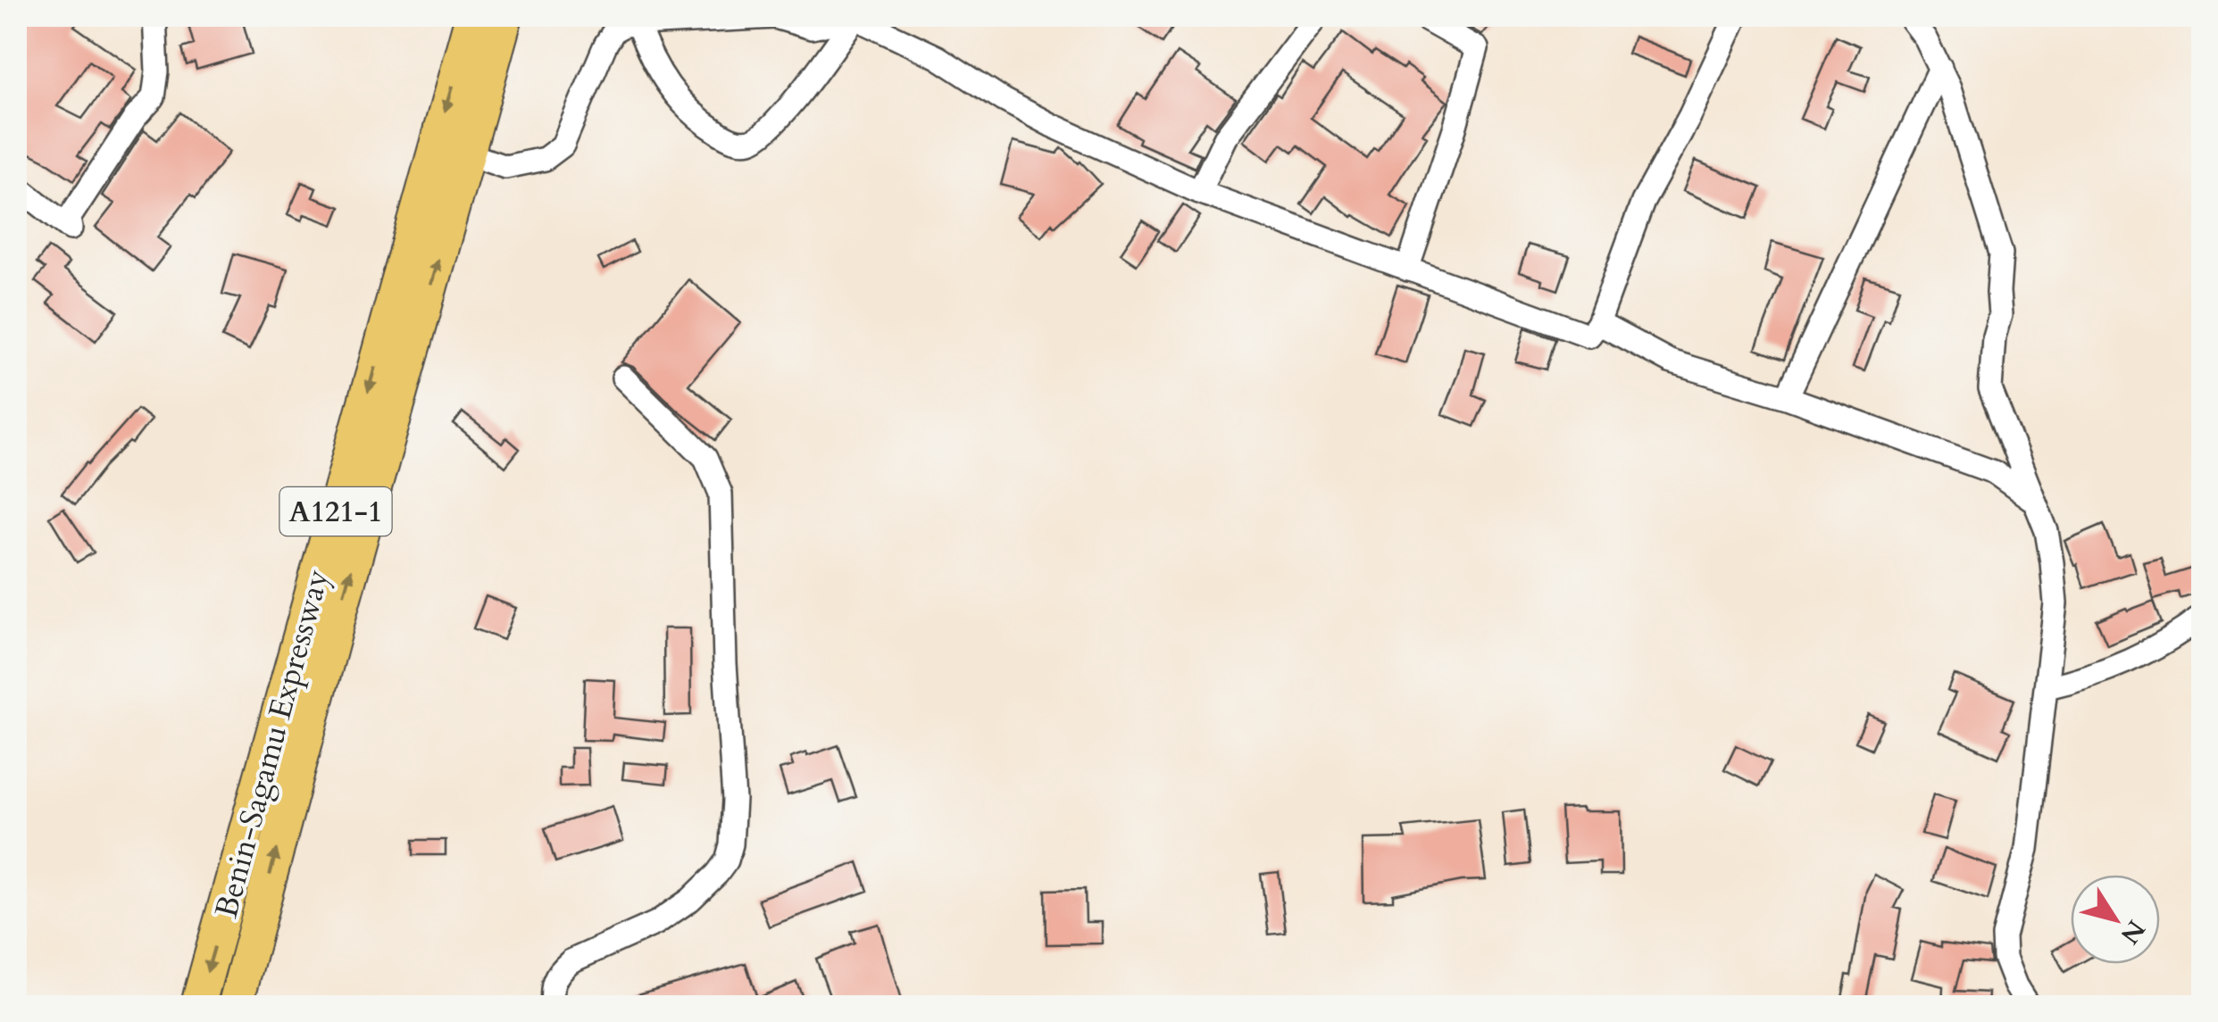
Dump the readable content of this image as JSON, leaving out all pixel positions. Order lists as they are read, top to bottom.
{
  "streets": {
    "highway": ["A121-1", "Benin-Sagamu Expressway"]
  },
  "north": "bottom right"
}
